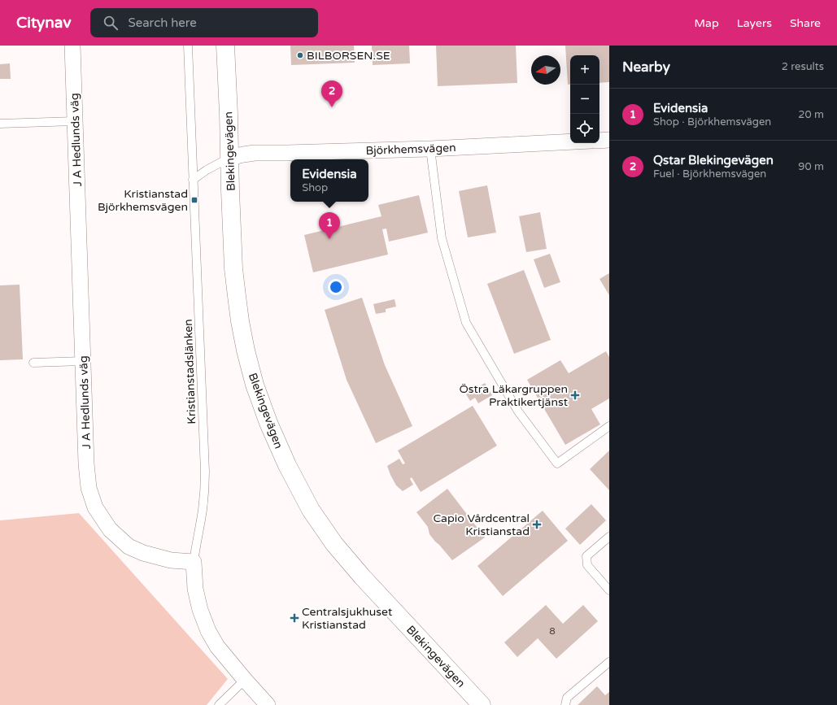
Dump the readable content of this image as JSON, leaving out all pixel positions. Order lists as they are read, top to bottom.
{
  "streets": {
    "main road": ["Blekingevägen"],
    "street": ["J A Hedlunds väg", "Björkhemsvägen"],
    "lane": ["Kristianstadslänken"]
  },
  "crossings": [
    ["J A Hedlunds väg", "Kristianstadslänken"],
    ["Björkhemsvägen", "Blekingevägen"]
  ],
  "places": {
    "other": ["BILBORSEN.SE"],
    "transit": ["Kristianstad Björkhemsvägen"],
    "health": ["Östra Läkargruppen Praktikertjänst", "Capio Vårdcentral Kristianstad", "Centralsjukhuset Kristianstad"]
  },
  "house_numbers": ["8"],
  "north": "left",
  "page": {
    "header": "Citynav",
    "search": "Search here",
    "nav": ["Map", "Layers", "Share"],
    "heading": ["Nearby", "2 results"],
    "map_buttons": ["+", "−"],
    "pins": ["2", "1"],
    "list": [
      {
        "mark": "1",
        "name": "Evidensia",
        "note": "Shop · Björkhemsvägen",
        "value": "20 m"
      },
      {
        "mark": "2",
        "name": "Qstar Blekingevägen",
        "note": "Fuel · Björkhemsvägen",
        "value": "90 m"
      }
    ],
    "popup": ["Evidensia", "Shop"]
  }
}
